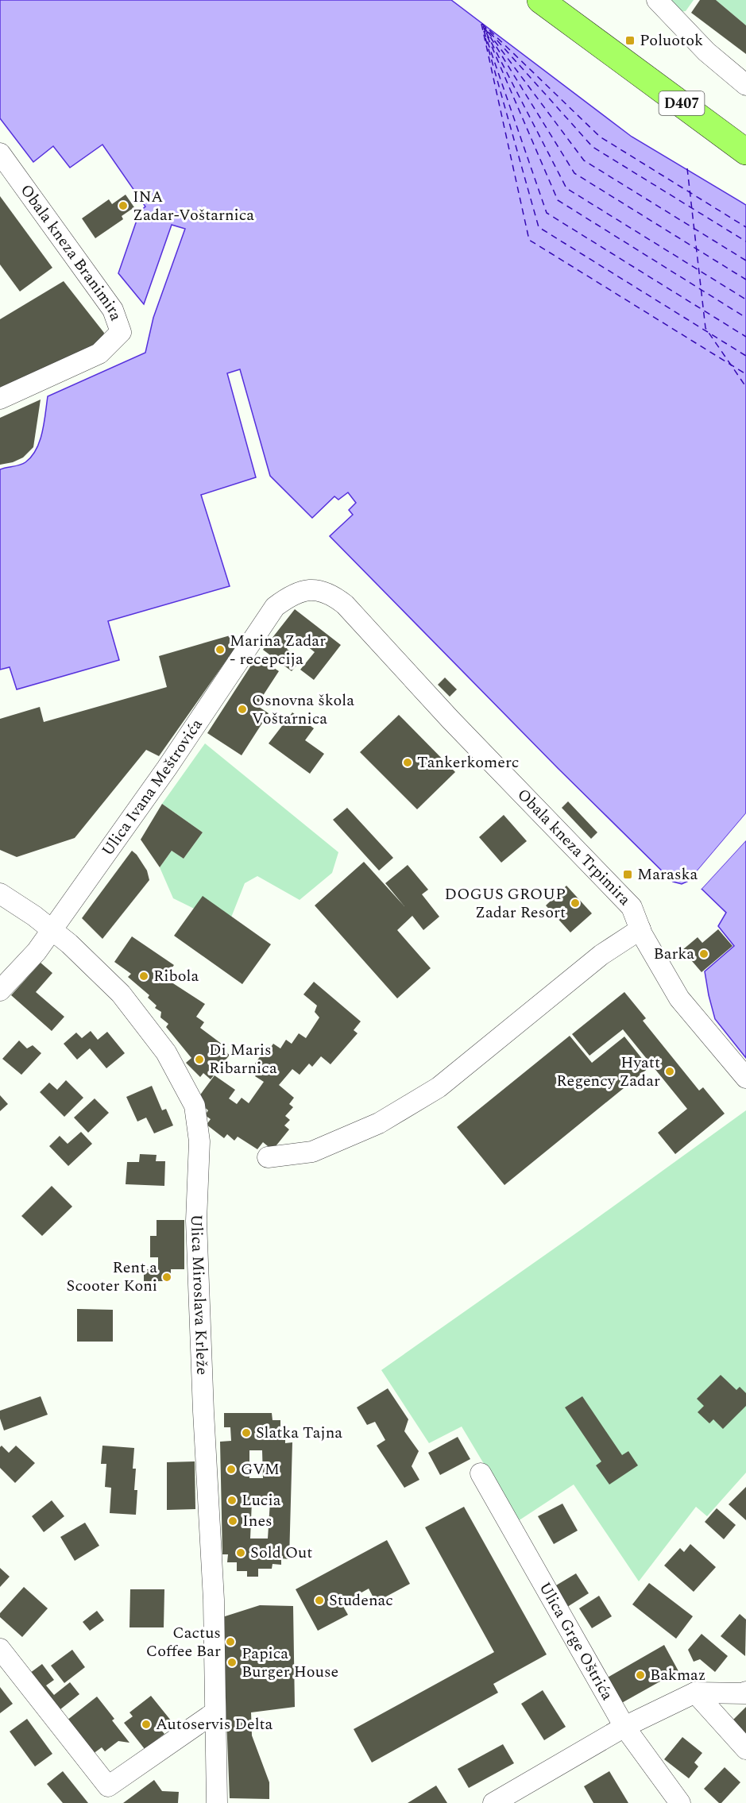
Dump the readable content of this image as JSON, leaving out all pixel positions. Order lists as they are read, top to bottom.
{
  "streets": {
    "main road": ["D407"],
    "street": [
      "Obala kneza Branimira",
      "Ulica Ivana Meštrovića",
      "Obala kneza Trpimira",
      "Ulica Miroslava Krleže",
      "Ulica Grge Oštrića"
    ]
  },
  "crossings": [
    ["Ulica Ivana Meštrovića", "Obala kneza Trpimira"],
    ["Ulica Ivana Meštrovića", "Ulica Miroslava Krleže"]
  ],
  "places": {
    "transit": ["Poluotok", "Maraska"],
    "other": [
      "INA Zadar-Voštarnica",
      "Marina Zadar - recepcija",
      "Osnovna škola Voštarnica",
      "Tankerkomerc",
      "DOGUS GROUP Zadar Resort",
      "Barka",
      "Ribola",
      "Di Maris Ribarnica",
      "Hyatt Regency Zadar",
      "Rent a Scooter Koni",
      "Slatka Tajna",
      "GVM",
      "Lucia",
      "Ines",
      "Sold Out",
      "Studenac",
      "Cactus Coffee Bar",
      "Papica Burger House",
      "Bakmaz",
      "Autoservis Delta"
    ]
  }
}
